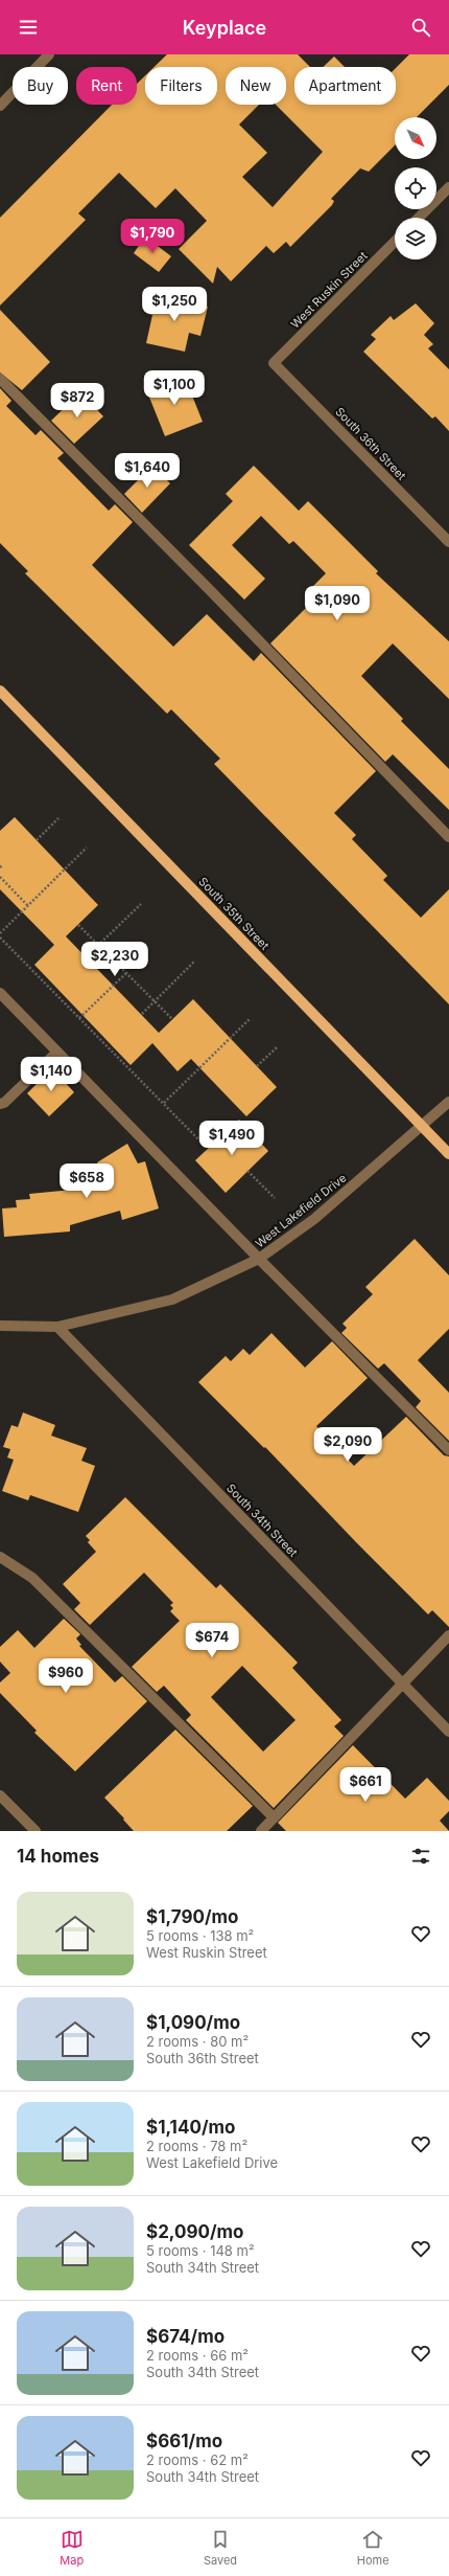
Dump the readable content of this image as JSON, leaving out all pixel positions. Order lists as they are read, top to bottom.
{
  "streets": {
    "main road": ["South 35th Street"],
    "street": [
      "West Ruskin Street",
      "South 36th Street",
      "West Lakefield Drive",
      "South 34th Street"
    ]
  },
  "crossings": [
    ["West Ruskin Street", "South 36th Street"],
    ["South 35th Street", "West Lakefield Drive"],
    ["West Lakefield Drive", "South 34th Street"]
  ],
  "north": "bottom right",
  "page": {
    "header": "Keyplace",
    "chip": [
      "Buy",
      "Rent",
      "Filters",
      "New",
      "Apartment"
    ],
    "price": [
      "$1,790",
      "$1,250",
      "$1,100",
      "$872",
      "$1,640",
      "$1,090",
      "$2,230",
      "$1,140",
      "$1,490",
      "$658",
      "$2,090",
      "$674",
      "$960",
      "$661"
    ],
    "heading": "14 homes",
    "list": [
      {
        "name": "$1,790/mo",
        "note": "5 rooms · 138 m² · West Ruskin Street"
      },
      {
        "name": "$1,090/mo",
        "note": "2 rooms · 80 m² · South 36th Street"
      },
      {
        "name": "$1,140/mo",
        "note": "2 rooms · 78 m² · West Lakefield Drive"
      },
      {
        "name": "$2,090/mo",
        "note": "5 rooms · 148 m² · South 34th Street"
      },
      {
        "name": "$674/mo",
        "note": "2 rooms · 66 m² · South 34th Street"
      },
      {
        "name": "$661/mo",
        "note": "2 rooms · 62 m² · South 34th Street"
      }
    ],
    "tabs": ["Map", "Saved", "Home"]
  }
}
